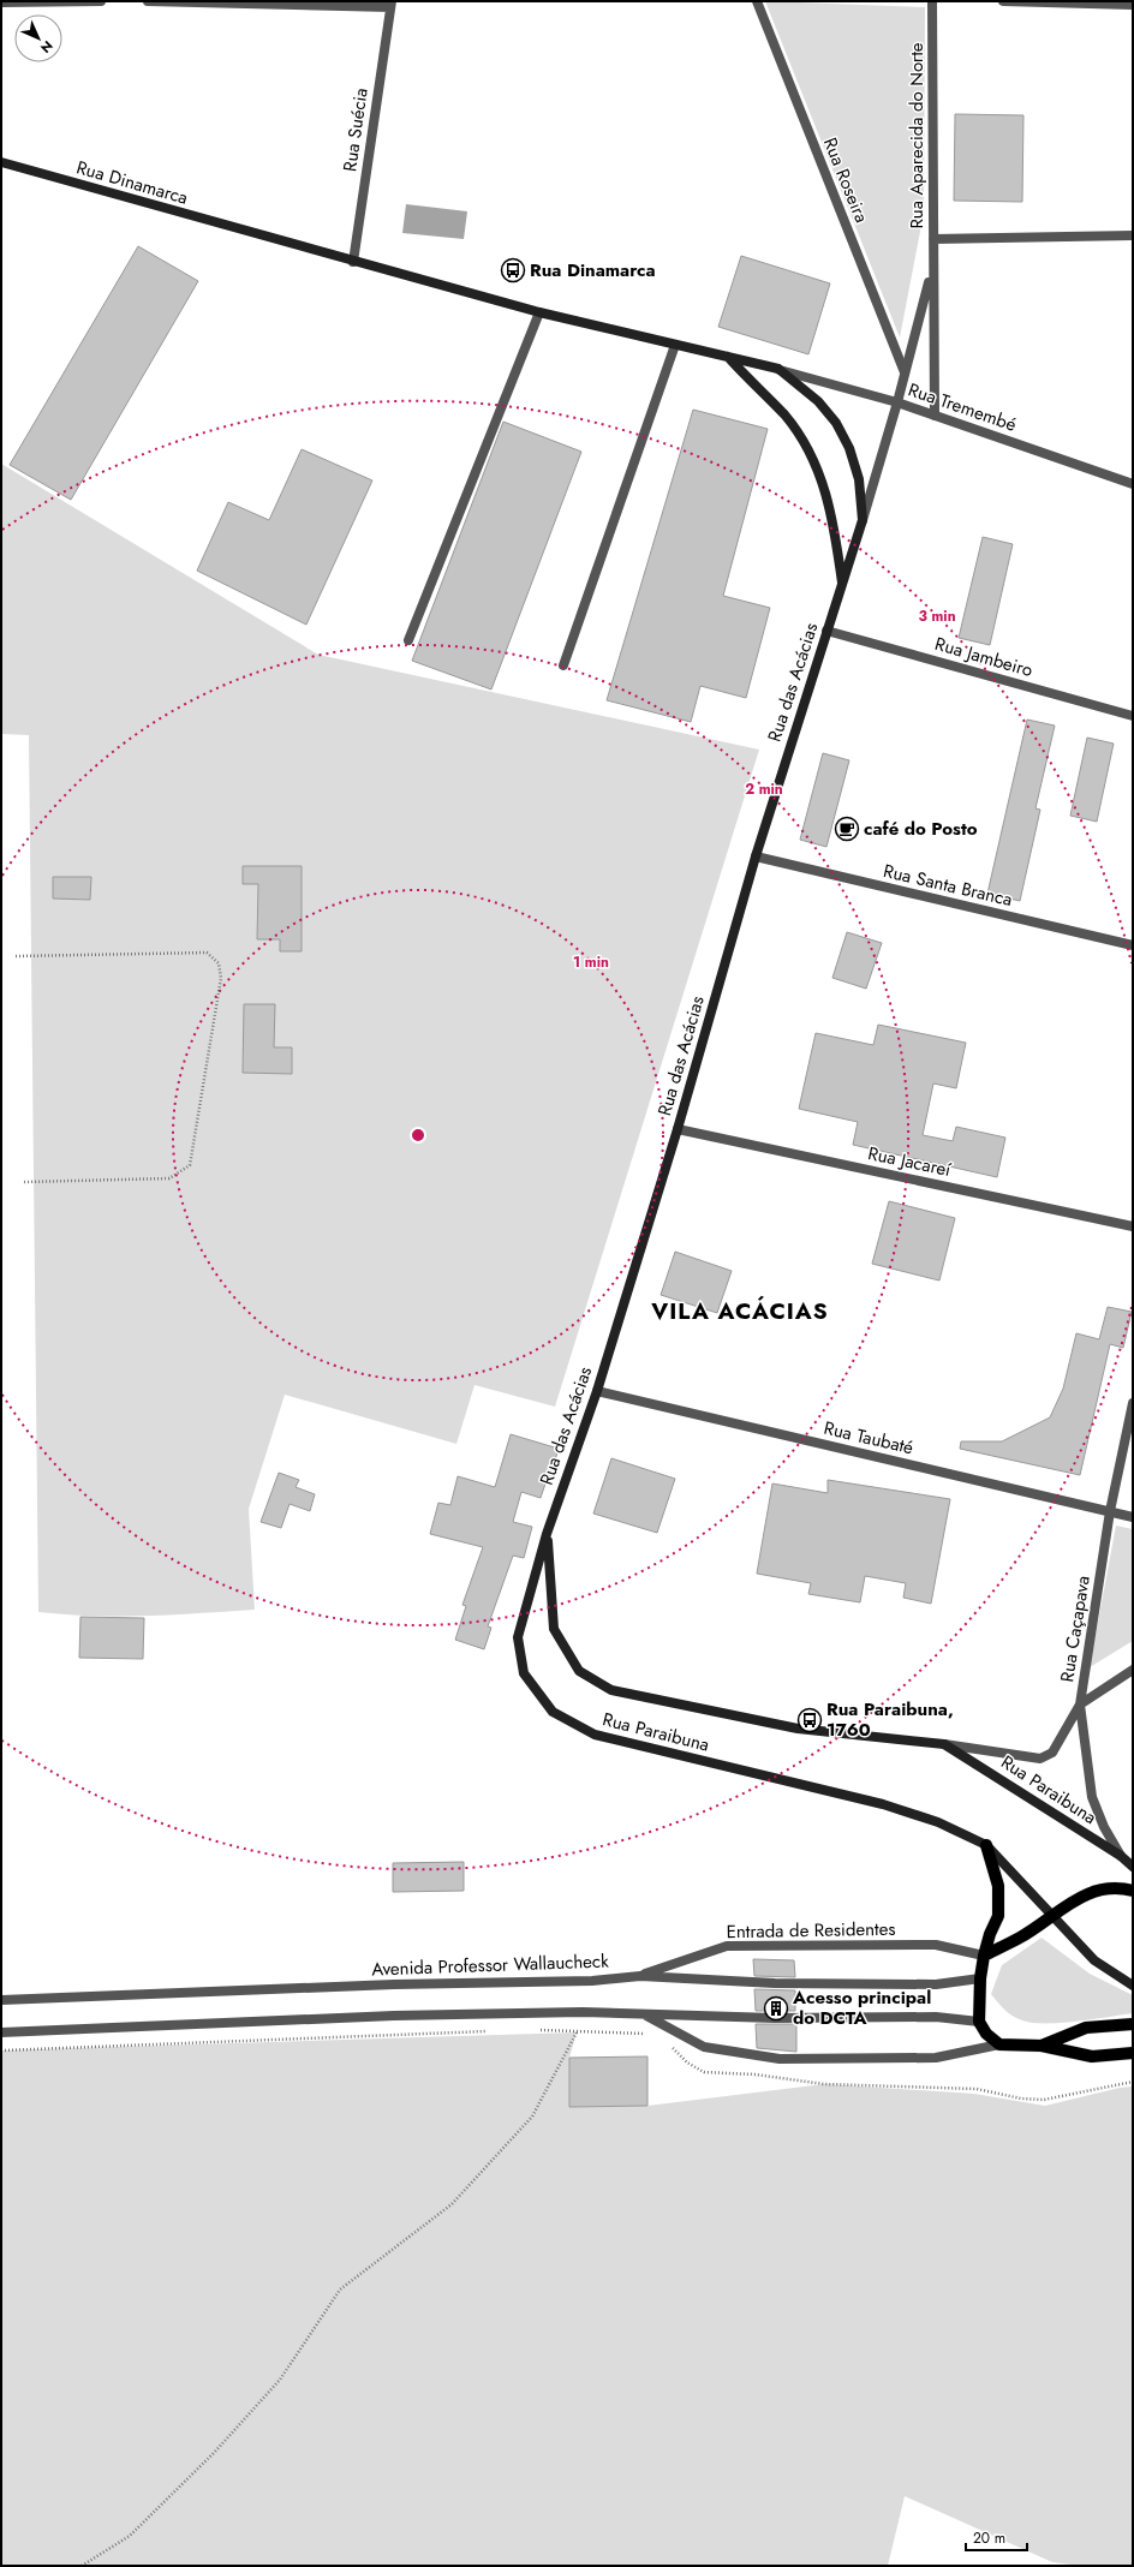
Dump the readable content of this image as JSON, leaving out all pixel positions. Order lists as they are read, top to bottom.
{
  "streets": {
    "main road": ["Rua Dinamarca", "Rua das Acácias", "Rua Paraibuna"],
    "street": [
      "Rua Suécia",
      "Rua Aparecida do Norte",
      "Rua Roseira",
      "Rua Tremembé",
      "Rua Jambeiro",
      "Rua Santa Branca",
      "Rua Jacareí",
      "Rua Taubaté",
      "Rua Caçapava",
      "Entrada de Residentes",
      "Avenida Professor Wallaucheck"
    ]
  },
  "crossings": [
    ["Rua Suécia", "Rua Dinamarca"],
    ["Rua Aparecida do Norte", "Rua Roseira"],
    ["Rua Aparecida do Norte", "Rua Tremembé"],
    ["Rua Aparecida do Norte", "Rua das Acácias"],
    ["Rua Dinamarca", "Rua das Acácias"],
    ["Rua Tremembé", "Rua das Acácias"],
    ["Rua Jambeiro", "Rua das Acácias"],
    ["Rua das Acácias", "Rua Santa Branca"],
    ["Rua das Acácias", "Rua Jacareí"],
    ["Rua das Acácias", "Rua Taubaté"],
    ["Rua das Acácias", "Rua Paraibuna"],
    ["Rua Taubaté", "Rua Caçapava"],
    ["Rua Caçapava", "Rua Paraibuna"],
    ["Entrada de Residentes", "Avenida Professor Wallaucheck"]
  ],
  "districts": ["VILA ACÁCIAS"],
  "places": {
    "bus stop": ["Rua Dinamarca", "Rua Paraibuna, 1760"],
    "cafe": ["café do Posto"],
    "building": ["Acesso principal do DCTA"]
  },
  "scale_bar": "20 m",
  "north": "bottom right",
  "rings": ["3 min", "2 min", "1 min"]
}
